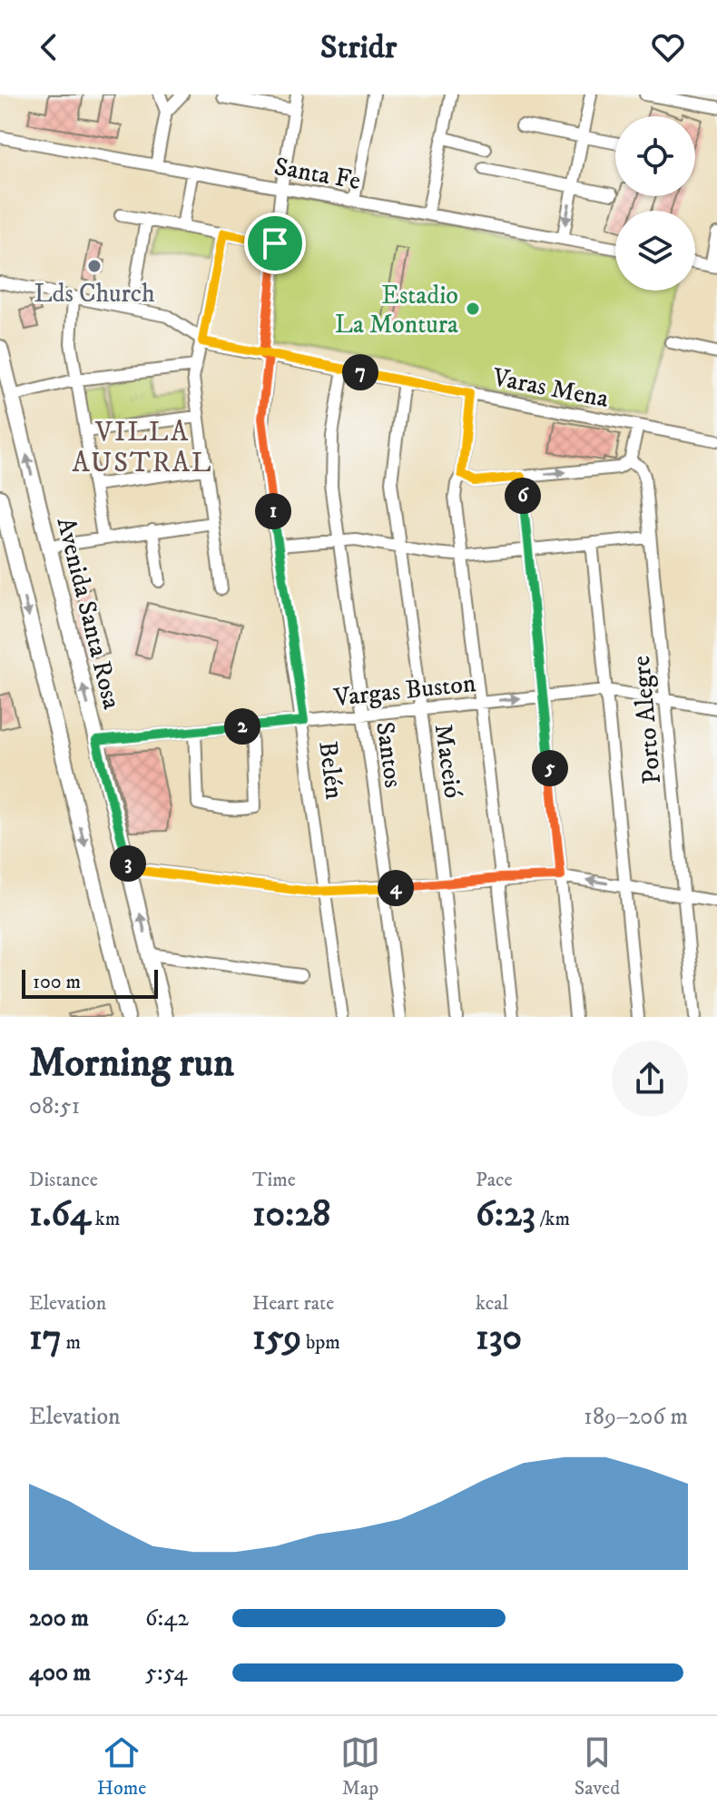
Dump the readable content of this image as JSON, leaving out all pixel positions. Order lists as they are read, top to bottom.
{
  "streets": {
    "main road": ["Avenida Santa Rosa"],
    "street": [
      "Santa Fe",
      "Varas Mena",
      "Vargas Buston",
      "Porto Alegre",
      "Santos",
      "Maceió",
      "Belén"
    ]
  },
  "crossings": [
    ["Santa Fe", "Belén"],
    ["Varas Mena", "Santos"],
    ["Varas Mena", "Maceió"],
    ["Varas Mena", "Belén"],
    ["Avenida Santa Rosa", "Vargas Buston"],
    ["Vargas Buston", "Porto Alegre"],
    ["Vargas Buston", "Santos"],
    ["Vargas Buston", "Maceió"],
    ["Vargas Buston", "Belén"]
  ],
  "districts": ["VILLA AUSTRAL"],
  "places": ["Lds Church", "Estadio La Montura"],
  "scale_bar": "100 m",
  "page": {
    "header": "Stridr",
    "pins": [
      "7",
      "6",
      "1",
      "2",
      "5",
      "3",
      "4"
    ],
    "scale": "100 m",
    "heading": ["Morning run", "08:51"],
    "stats": [
      ["Distance", "1.64 km"],
      ["Time", "10:28"],
      ["Pace", "6:23 /km"],
      ["Elevation", "17 m"],
      ["Heart rate", "159 bpm"],
      ["kcal", "130"]
    ],
    "chart": ["Elevation", "189–206 m"],
    "list": [
      {
        "name": "200 m",
        "note": "6:42"
      },
      {
        "name": "400 m",
        "note": "5:54"
      }
    ],
    "tabs": ["Home", "Map", "Saved"]
  }
}
